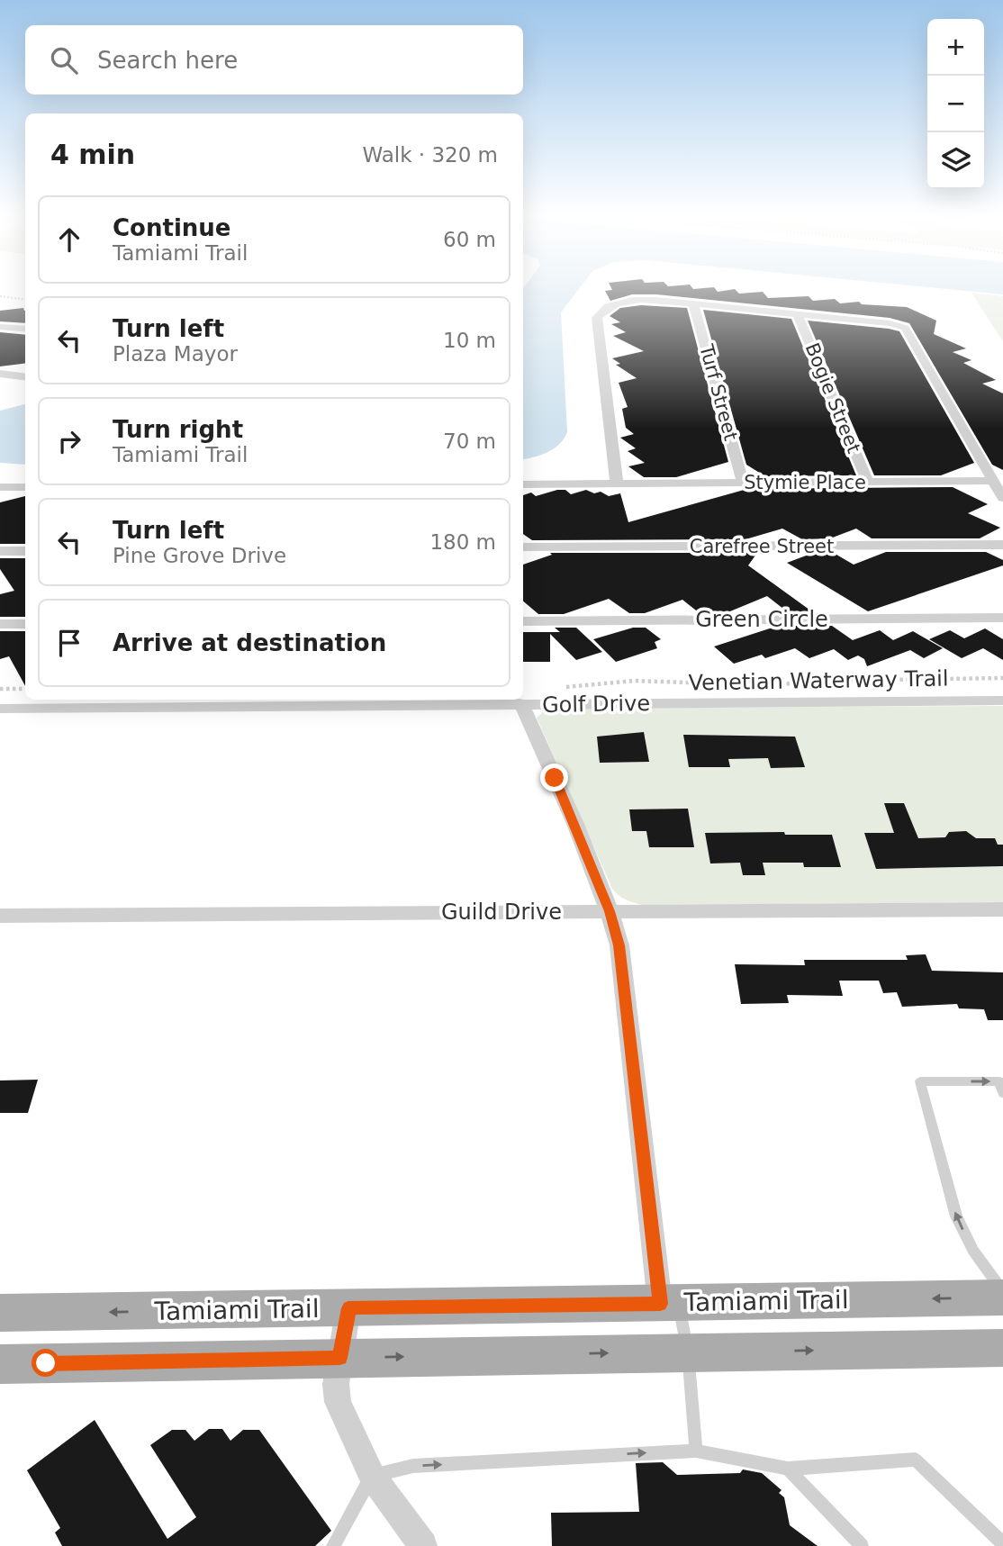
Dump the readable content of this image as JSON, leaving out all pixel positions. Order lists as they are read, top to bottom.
{
  "streets": {
    "main road": ["Tamiami Trail"],
    "street": [
      "Turf Street",
      "Bogie Street",
      "Stymie Place",
      "Carefree Street",
      "Green Circle",
      "Golf Drive",
      "Guild Drive"
    ],
    "path": ["Venetian Waterway Trail"]
  },
  "crossings": [
    ["Turf Street", "Stymie Place"],
    ["Bogie Street", "Stymie Place"]
  ],
  "page": {
    "map_buttons": ["+", "−"],
    "search": "Search here",
    "heading": ["4 min", "Walk · 320 m"],
    "list": [
      ["Continue", "Tamiami Trail", "60 m"],
      ["Turn left", "Plaza Mayor", "10 m"],
      ["Turn right", "Tamiami Trail", "70 m"],
      ["Turn left", "Pine Grove Drive", "180 m"],
      "Arrive at destination"
    ]
  }
}
